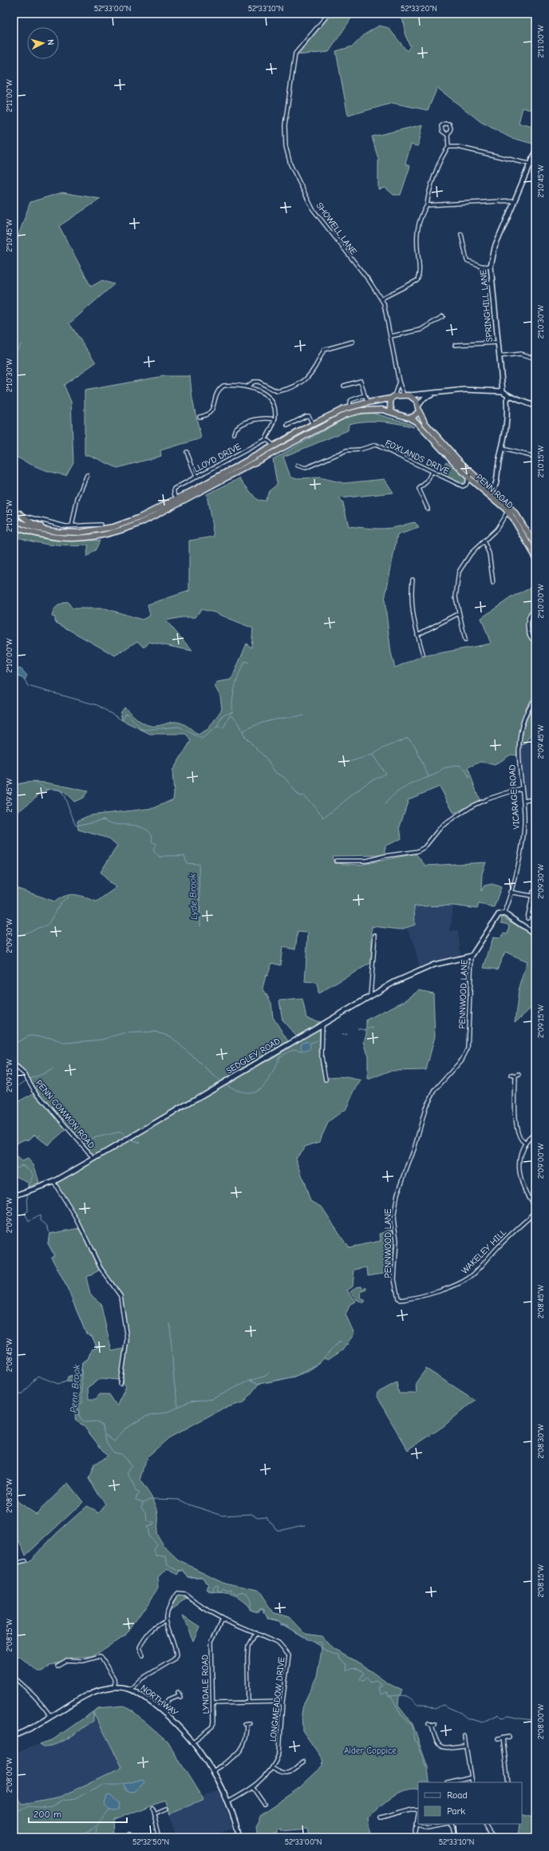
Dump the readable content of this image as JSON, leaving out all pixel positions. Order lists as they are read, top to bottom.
{
  "streets": {
    "highway": ["PENN ROAD"],
    "street": [
      "SHOWELL LANE",
      "SPRINGHILL LANE",
      "FOXLANDS DRIVE",
      "LLOYD DRIVE",
      "VICARAGE ROAD",
      "PENNWOOD LANE",
      "SEDGLEY ROAD",
      "PENN COMMON ROAD",
      "WAKELEY HILL",
      "LYNDALE ROAD",
      "LONGMEADOW DRIVE",
      "NORTHWAY"
    ]
  },
  "crossings": [
    ["SHOWELL LANE", "PENN ROAD"],
    ["FOXLANDS DRIVE", "PENN ROAD"],
    ["PENNWOOD LANE", "SEDGLEY ROAD"],
    ["PENNWOOD LANE", "WAKELEY HILL"],
    ["SEDGLEY ROAD", "PENN COMMON ROAD"],
    ["LYNDALE ROAD", "LONGMEADOW DRIVE"],
    ["LYNDALE ROAD", "NORTHWAY"],
    ["LONGMEADOW DRIVE", "NORTHWAY"]
  ],
  "water": ["Lyde Brook", "Penn Brook"],
  "parks": ["Alder Coppice"],
  "legend": ["Road", "Park"],
  "scale_bar": "200 m",
  "north": "right",
  "coordinates": [
    "52°33'00\"N",
    "52°33'10\"N",
    "52°33'20\"N",
    "2°11'00\"W",
    "2°10'45\"W",
    "2°10'30\"W",
    "2°10'15\"W",
    "2°10'00\"W",
    "2°09'45\"W",
    "2°09'30\"W",
    "2°09'15\"W",
    "2°09'00\"W",
    "2°08'45\"W",
    "2°08'30\"W",
    "2°08'15\"W",
    "2°08'00\"W",
    "52°32'50\"N"
  ]
}
